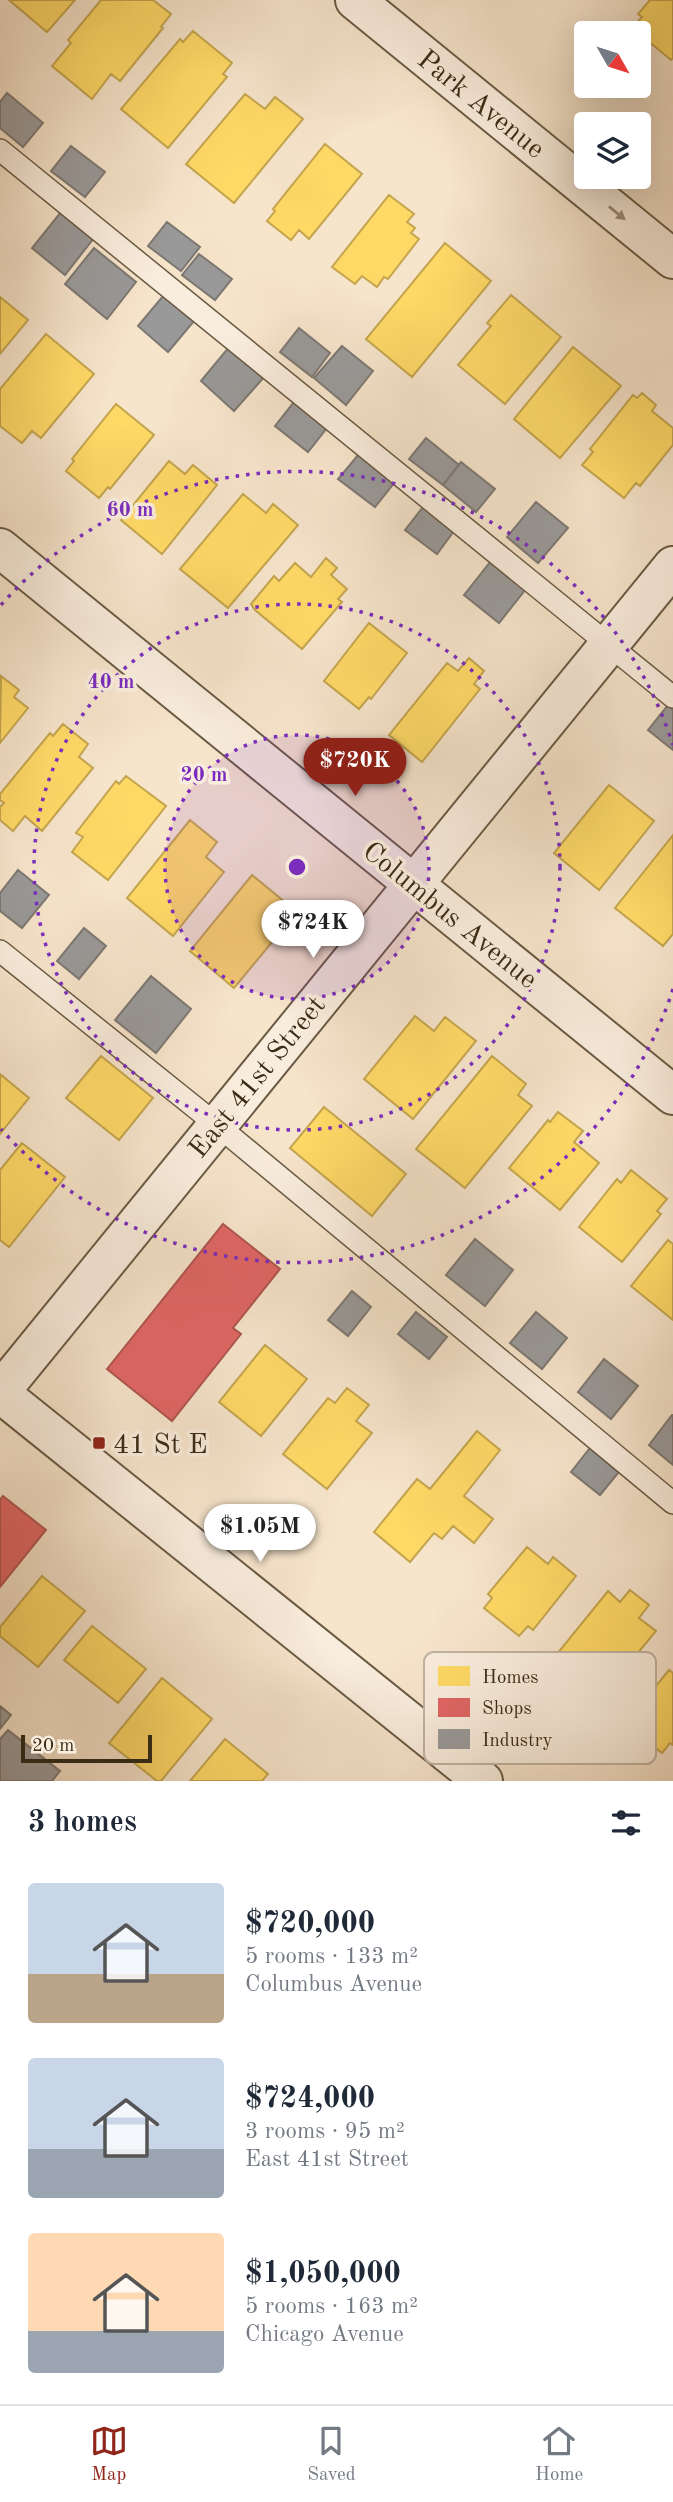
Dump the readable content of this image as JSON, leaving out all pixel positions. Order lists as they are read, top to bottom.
{
  "streets": {
    "street": ["Park Avenue", "Columbus Avenue", "East 41st Street"]
  },
  "crossings": [
    ["Columbus Avenue", "East 41st Street"]
  ],
  "one_way": ["Park Avenue"],
  "places": {
    "transit": ["41 St E"]
  },
  "legend": ["Homes", "Shops", "Industry"],
  "scale_bar": "20 m",
  "north": "bottom right",
  "page": {
    "price": ["$720K", "$724K", "$1.05M"],
    "scale": "20 m",
    "heading": "3 homes",
    "list": [
      {
        "name": "$720,000",
        "note": "5 rooms · 133 m² · Columbus Avenue"
      },
      {
        "name": "$724,000",
        "note": "3 rooms · 95 m² · East 41st Street"
      },
      {
        "name": "$1,050,000",
        "note": "5 rooms · 163 m² · Chicago Avenue"
      }
    ],
    "tabs": ["Map", "Saved", "Home"]
  },
  "rings": ["60 m", "40 m", "20 m"]
}
